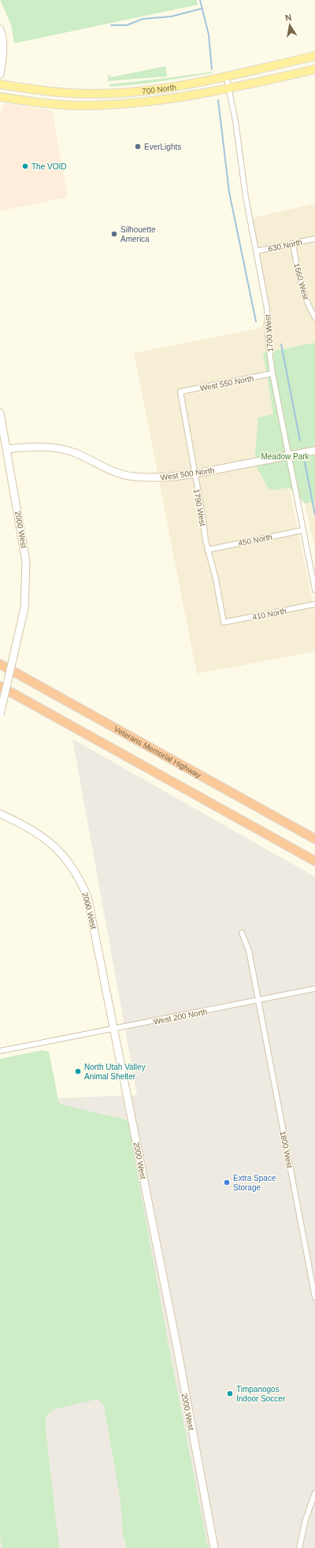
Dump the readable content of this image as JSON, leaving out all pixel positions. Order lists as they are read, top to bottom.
{
  "streets": {
    "highway": ["Veterans Memorial Highway"],
    "main road": ["700 North"],
    "street": [
      "630 North",
      "1660 West",
      "1700 West",
      "West 550 North",
      "West 500 North",
      "1790 West",
      "2000 West",
      "450 North",
      "410 North",
      "West 200 North",
      "1800 West"
    ]
  },
  "crossings": [
    ["700 North", "1700 West"],
    ["630 North", "1660 West"],
    ["630 North", "1700 West"],
    ["1700 West", "West 550 North"],
    ["1700 West", "West 500 North"],
    ["1700 West", "450 North"],
    ["West 550 North", "1790 West"],
    ["West 500 North", "1790 West"],
    ["West 500 North", "2000 West"],
    ["1790 West", "450 North"],
    ["1790 West", "410 North"],
    ["2000 West", "West 200 North"],
    ["West 200 North", "1800 West"]
  ],
  "parks": ["Meadow Park"],
  "places": [
    "EverLights",
    "The VOID",
    "Silhouette America",
    "North Utah Valley Animal Shelter",
    "Extra Space Storage",
    "Timpanogos Indoor Soccer"
  ],
  "north": "top"
}
